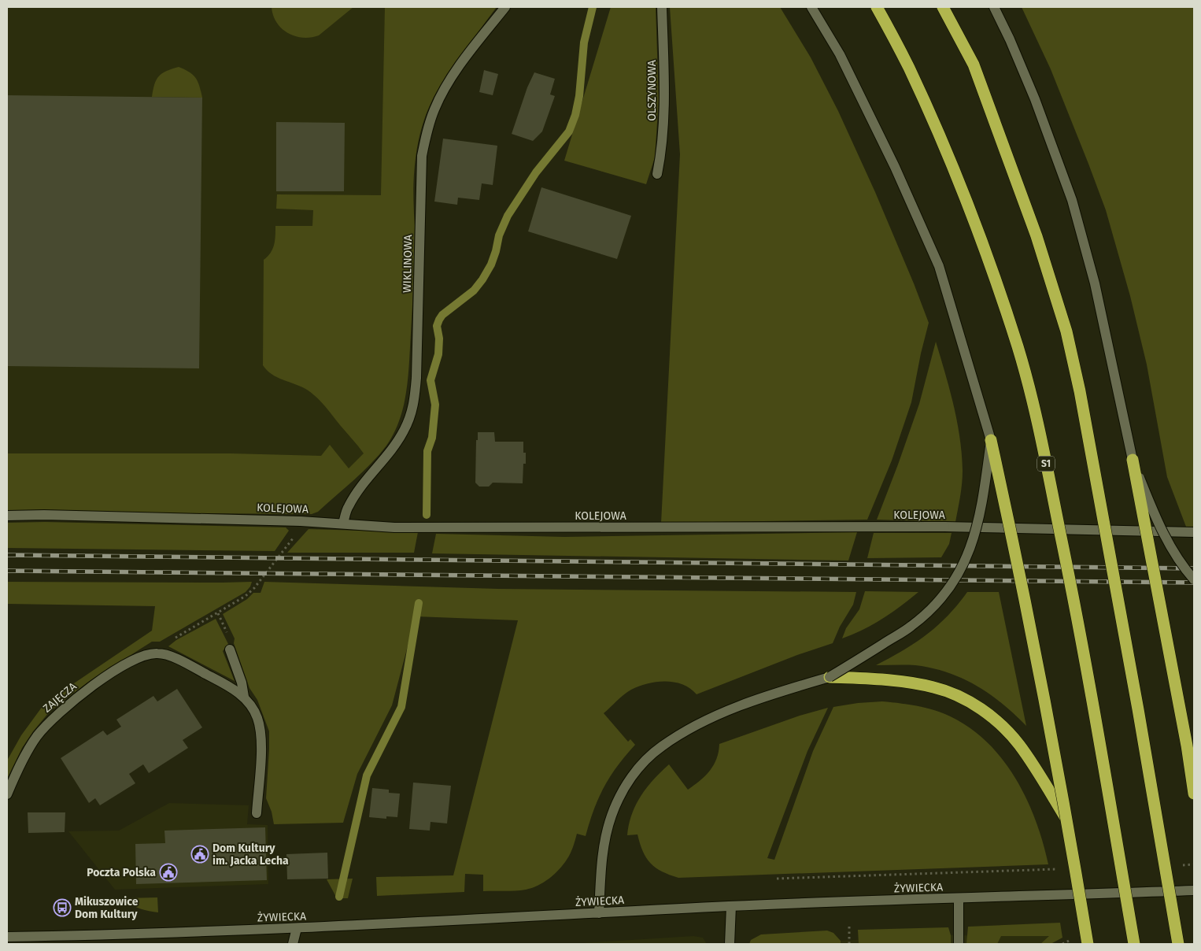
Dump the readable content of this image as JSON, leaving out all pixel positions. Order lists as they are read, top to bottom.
{
  "streets": {
    "highway": ["S1"],
    "main road": [
      "OLSZYNOWA",
      "WIKLINOWA",
      "KOLEJOWA",
      "ZAJĘCZA",
      "ŻYWIECKA"
    ]
  },
  "crossings": [
    ["WIKLINOWA", "KOLEJOWA"]
  ],
  "places": {
    "public building": ["Dom Kultury im. Jacka Lecha", "Poczta Polska"],
    "bus stop": ["Mikuszowice Dom Kultury"]
  }
}
